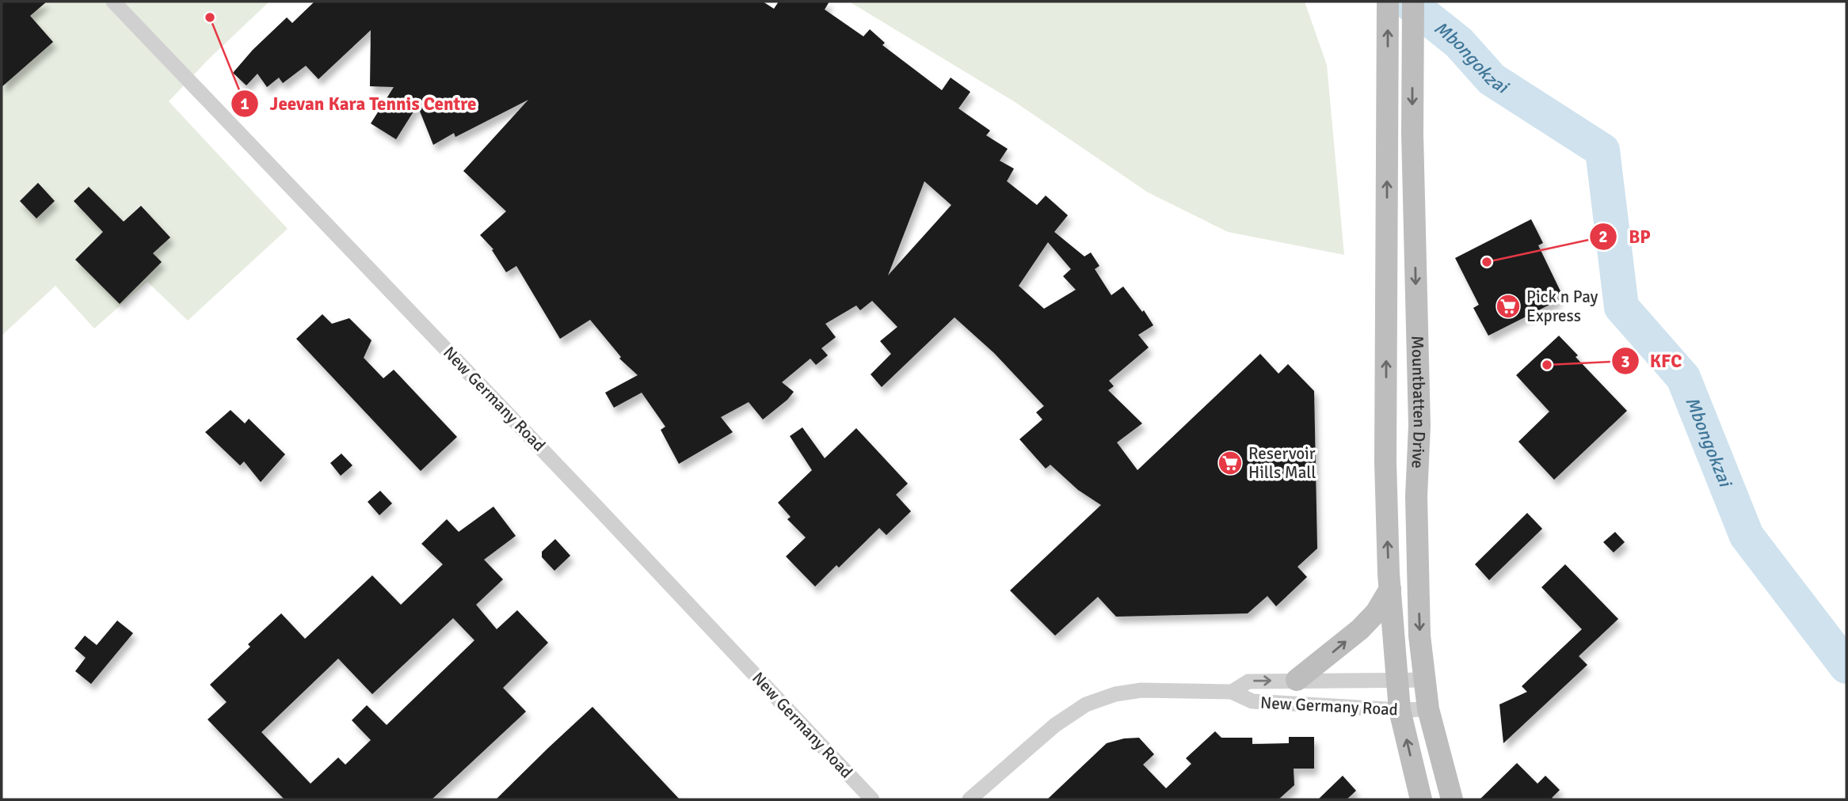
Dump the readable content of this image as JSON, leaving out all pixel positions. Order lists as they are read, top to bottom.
{
  "streets": {
    "main road": ["Mountbatten Drive"],
    "street": ["New Germany Road"]
  },
  "crossings": [
    ["New Germany Road", "Mountbatten Drive"]
  ],
  "water": ["Mbongokzai"],
  "places": {
    "other": ["Jeevan Kara Tennis Centre", "BP", "KFC"],
    "supermarket": ["Pick n Pay Express", "Reservoir Hills Mall"]
  }
}
